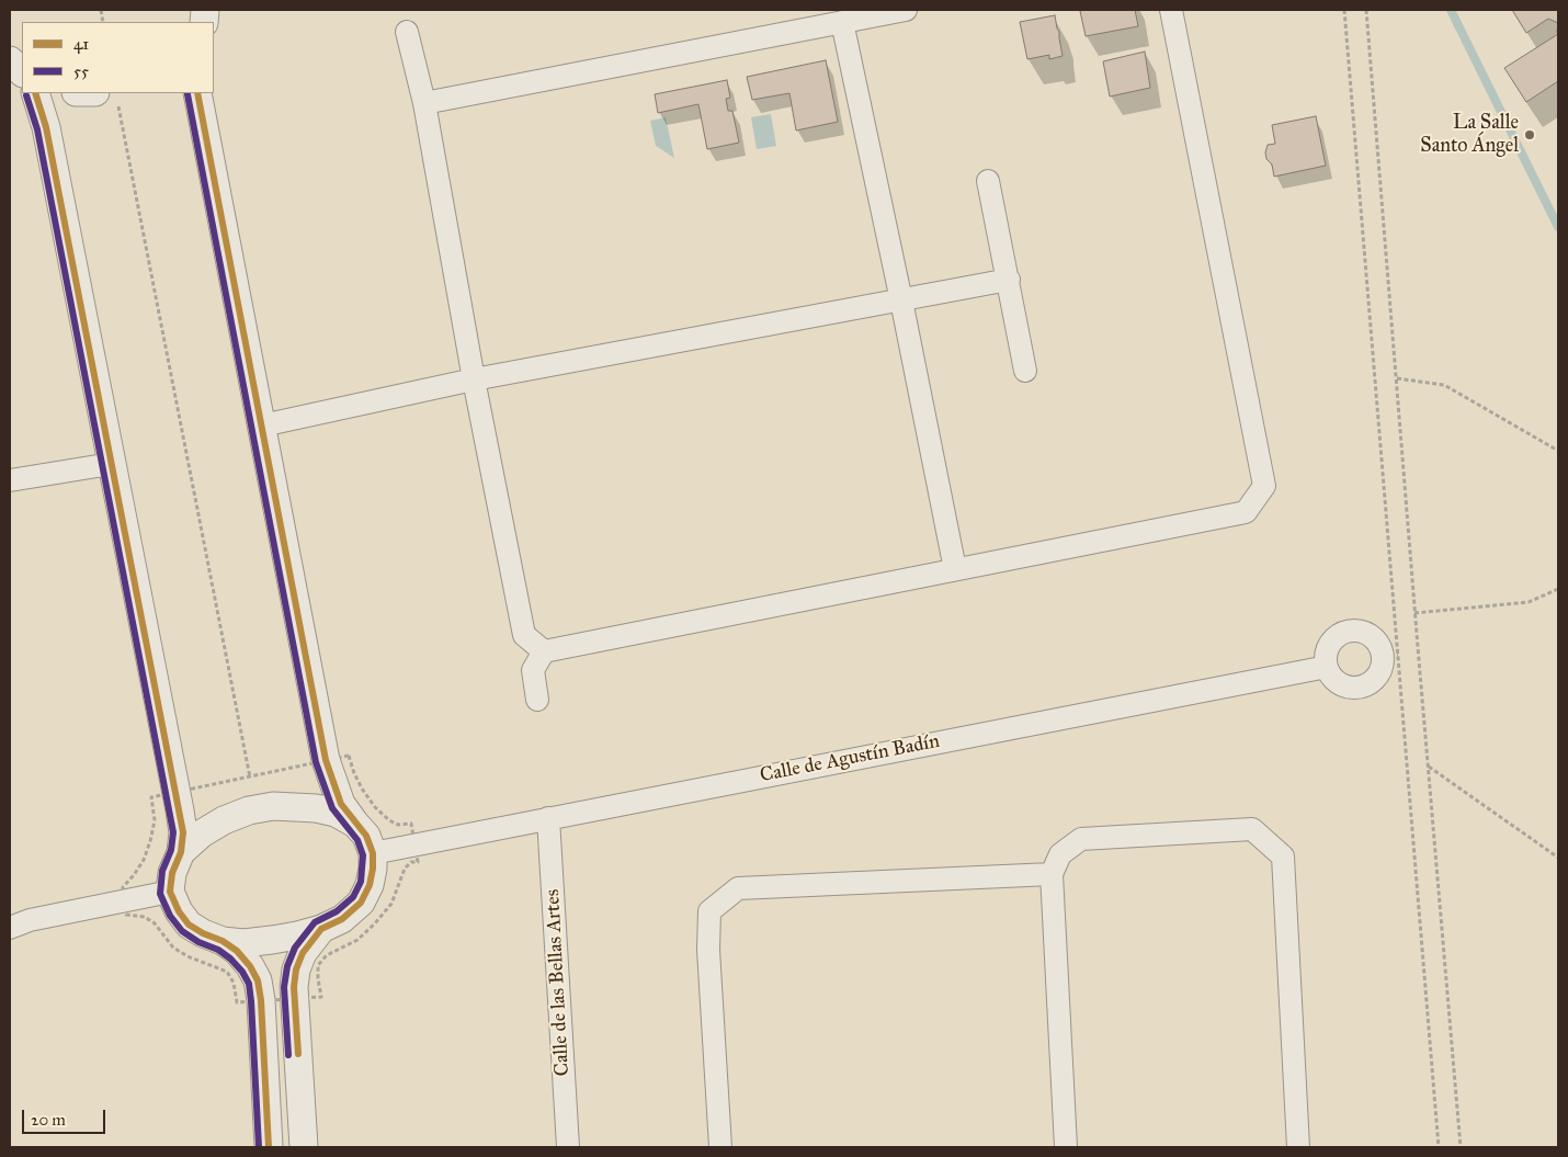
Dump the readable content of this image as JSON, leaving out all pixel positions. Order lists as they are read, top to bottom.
{
  "streets": {
    "street": ["Calle de Agustín Badín", "Calle de las Bellas Artes"]
  },
  "crossings": [
    ["Calle de Agustín Badín", "Calle de las Bellas Artes"]
  ],
  "places": ["La Salle Santo Ángel"],
  "lines": ["transit line 41", "transit line 55"],
  "legend": ["41", "55"],
  "scale_bar": "20 m"
}
